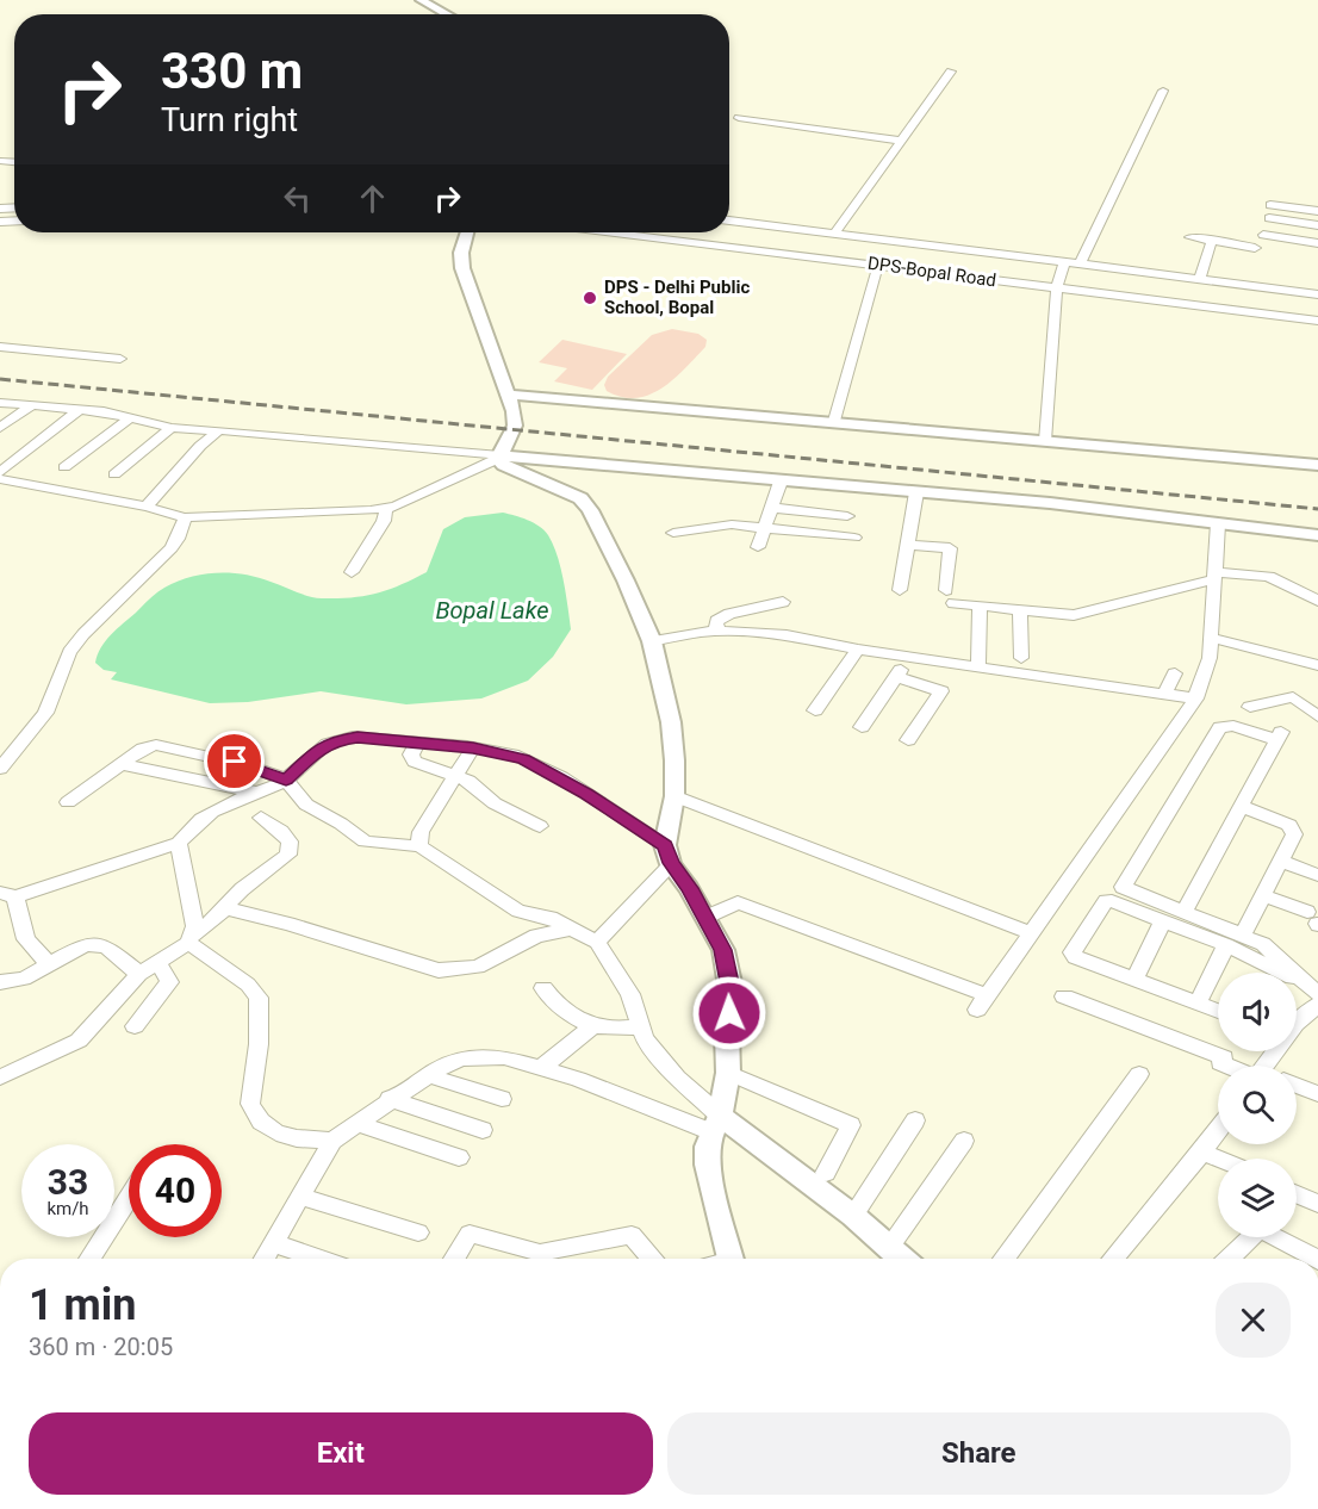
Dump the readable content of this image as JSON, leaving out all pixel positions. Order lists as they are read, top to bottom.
{
  "streets": {
    "street": ["DPS-Bopal Road"]
  },
  "water": ["Bopal Lake"],
  "places": ["DPS - Delhi Public School, Bopal"],
  "page": {
    "turn": ["330 m", "Turn right"],
    "speed": "33 km/h",
    "limit": "40",
    "heading": ["1 min", "360 m · 20:05"],
    "buttons": ["Exit", "Share"]
  }
}
